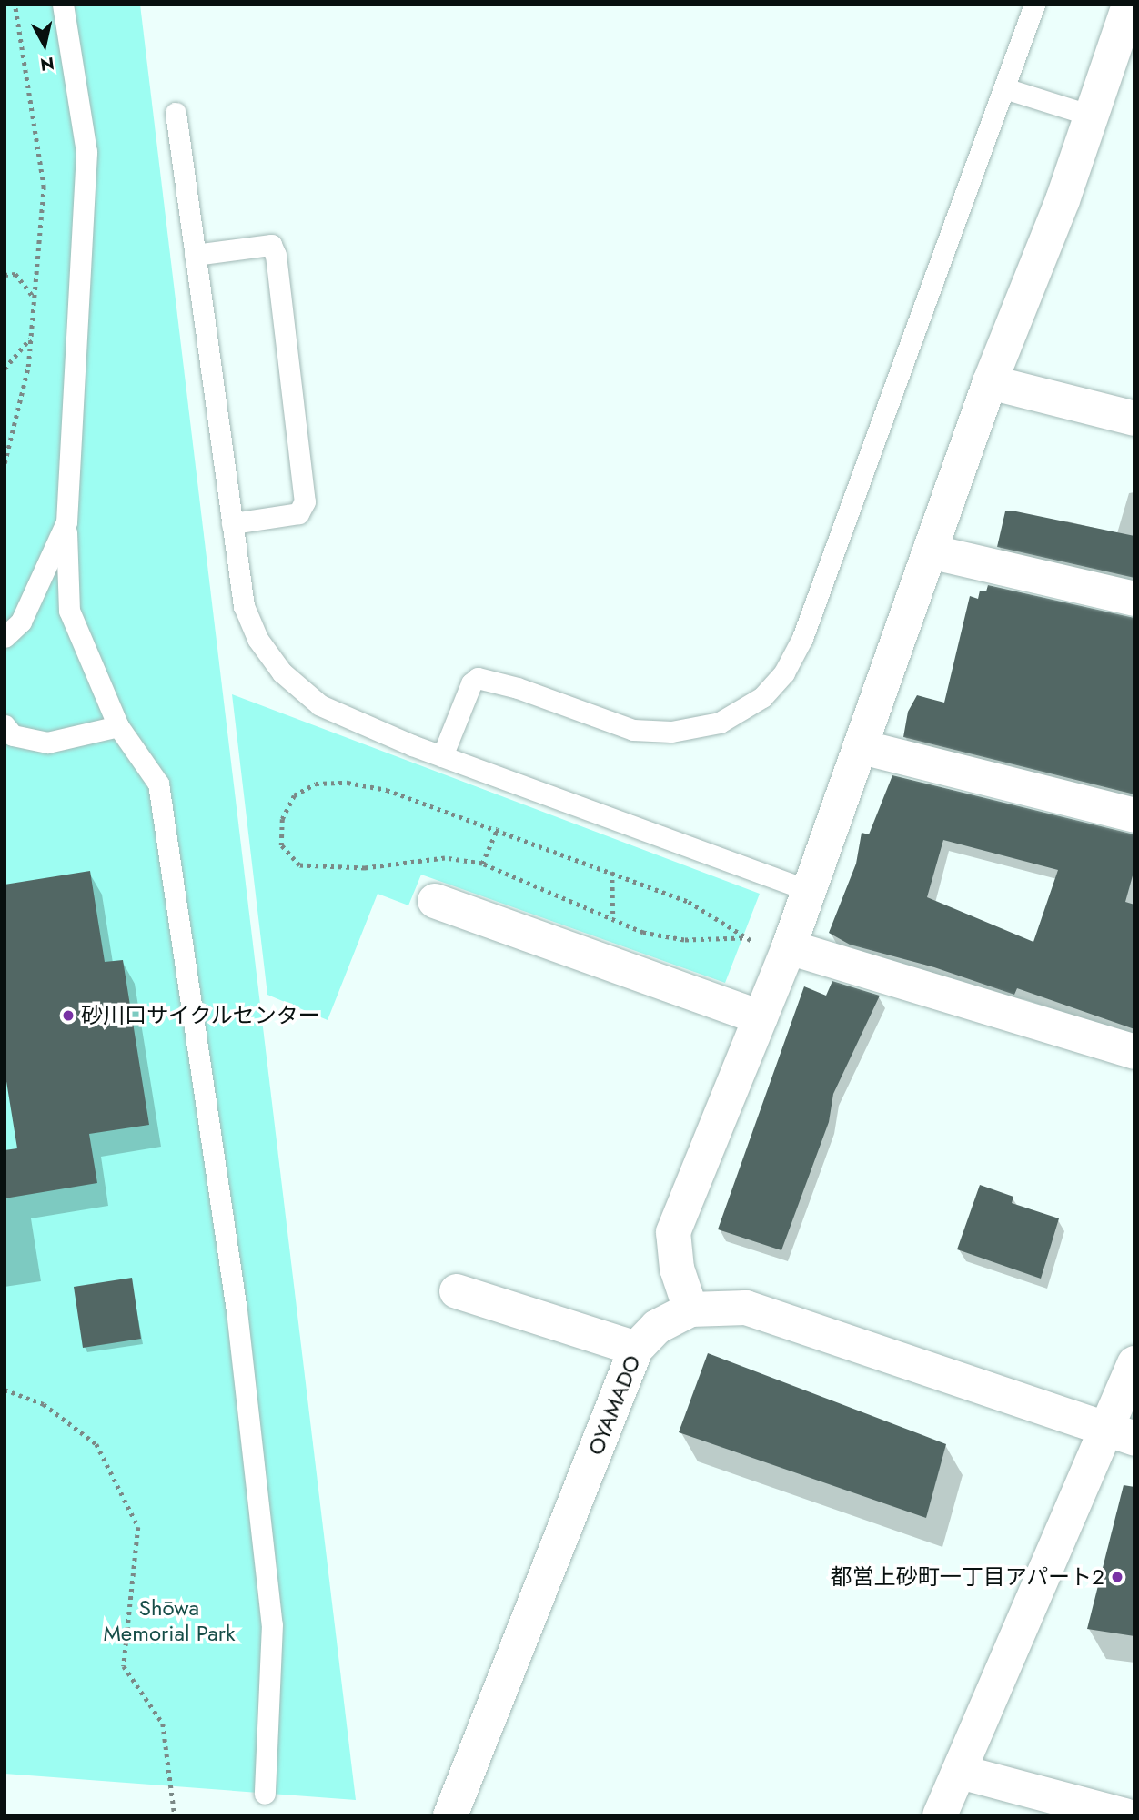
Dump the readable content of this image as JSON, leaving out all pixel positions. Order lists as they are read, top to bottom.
{
  "streets": {
    "street": ["OYAMADO"]
  },
  "parks": ["Shōwa Memorial Park"],
  "places": ["砂川口サイクルセンター", "都営上砂町一丁目アパート2"],
  "north": "bottom"
}
